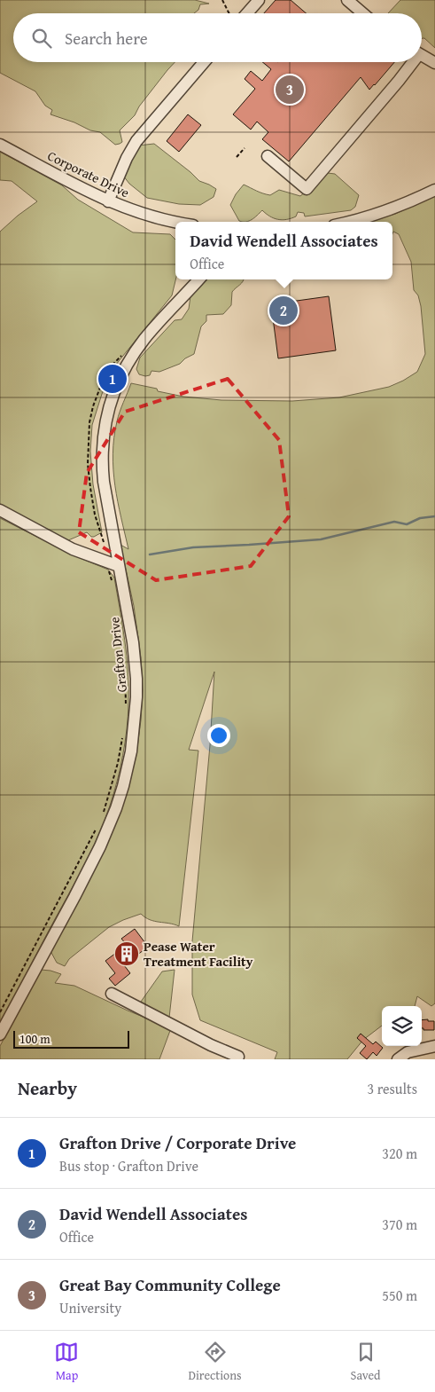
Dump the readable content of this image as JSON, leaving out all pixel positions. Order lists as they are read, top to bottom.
{
  "streets": {
    "street": ["Corporate Drive", "Grafton Drive"]
  },
  "places": {
    "building": ["Pease Water Treatment Facility"]
  },
  "scale_bar": "100 m",
  "page": {
    "search": "Search here",
    "pins": ["3", "2", "1"],
    "popup": ["David Wendell Associates", "Office"],
    "scale": "100 m",
    "heading": ["Nearby", "3 results"],
    "list": [
      {
        "mark": "1",
        "name": "Grafton Drive / Corporate Drive",
        "note": "Bus stop · Grafton Drive",
        "value": "320 m"
      },
      {
        "mark": "2",
        "name": "David Wendell Associates",
        "note": "Office",
        "value": "370 m"
      },
      {
        "mark": "3",
        "name": "Great Bay Community College",
        "note": "University",
        "value": "550 m"
      }
    ],
    "nav": ["Map", "Directions", "Saved"]
  }
}
